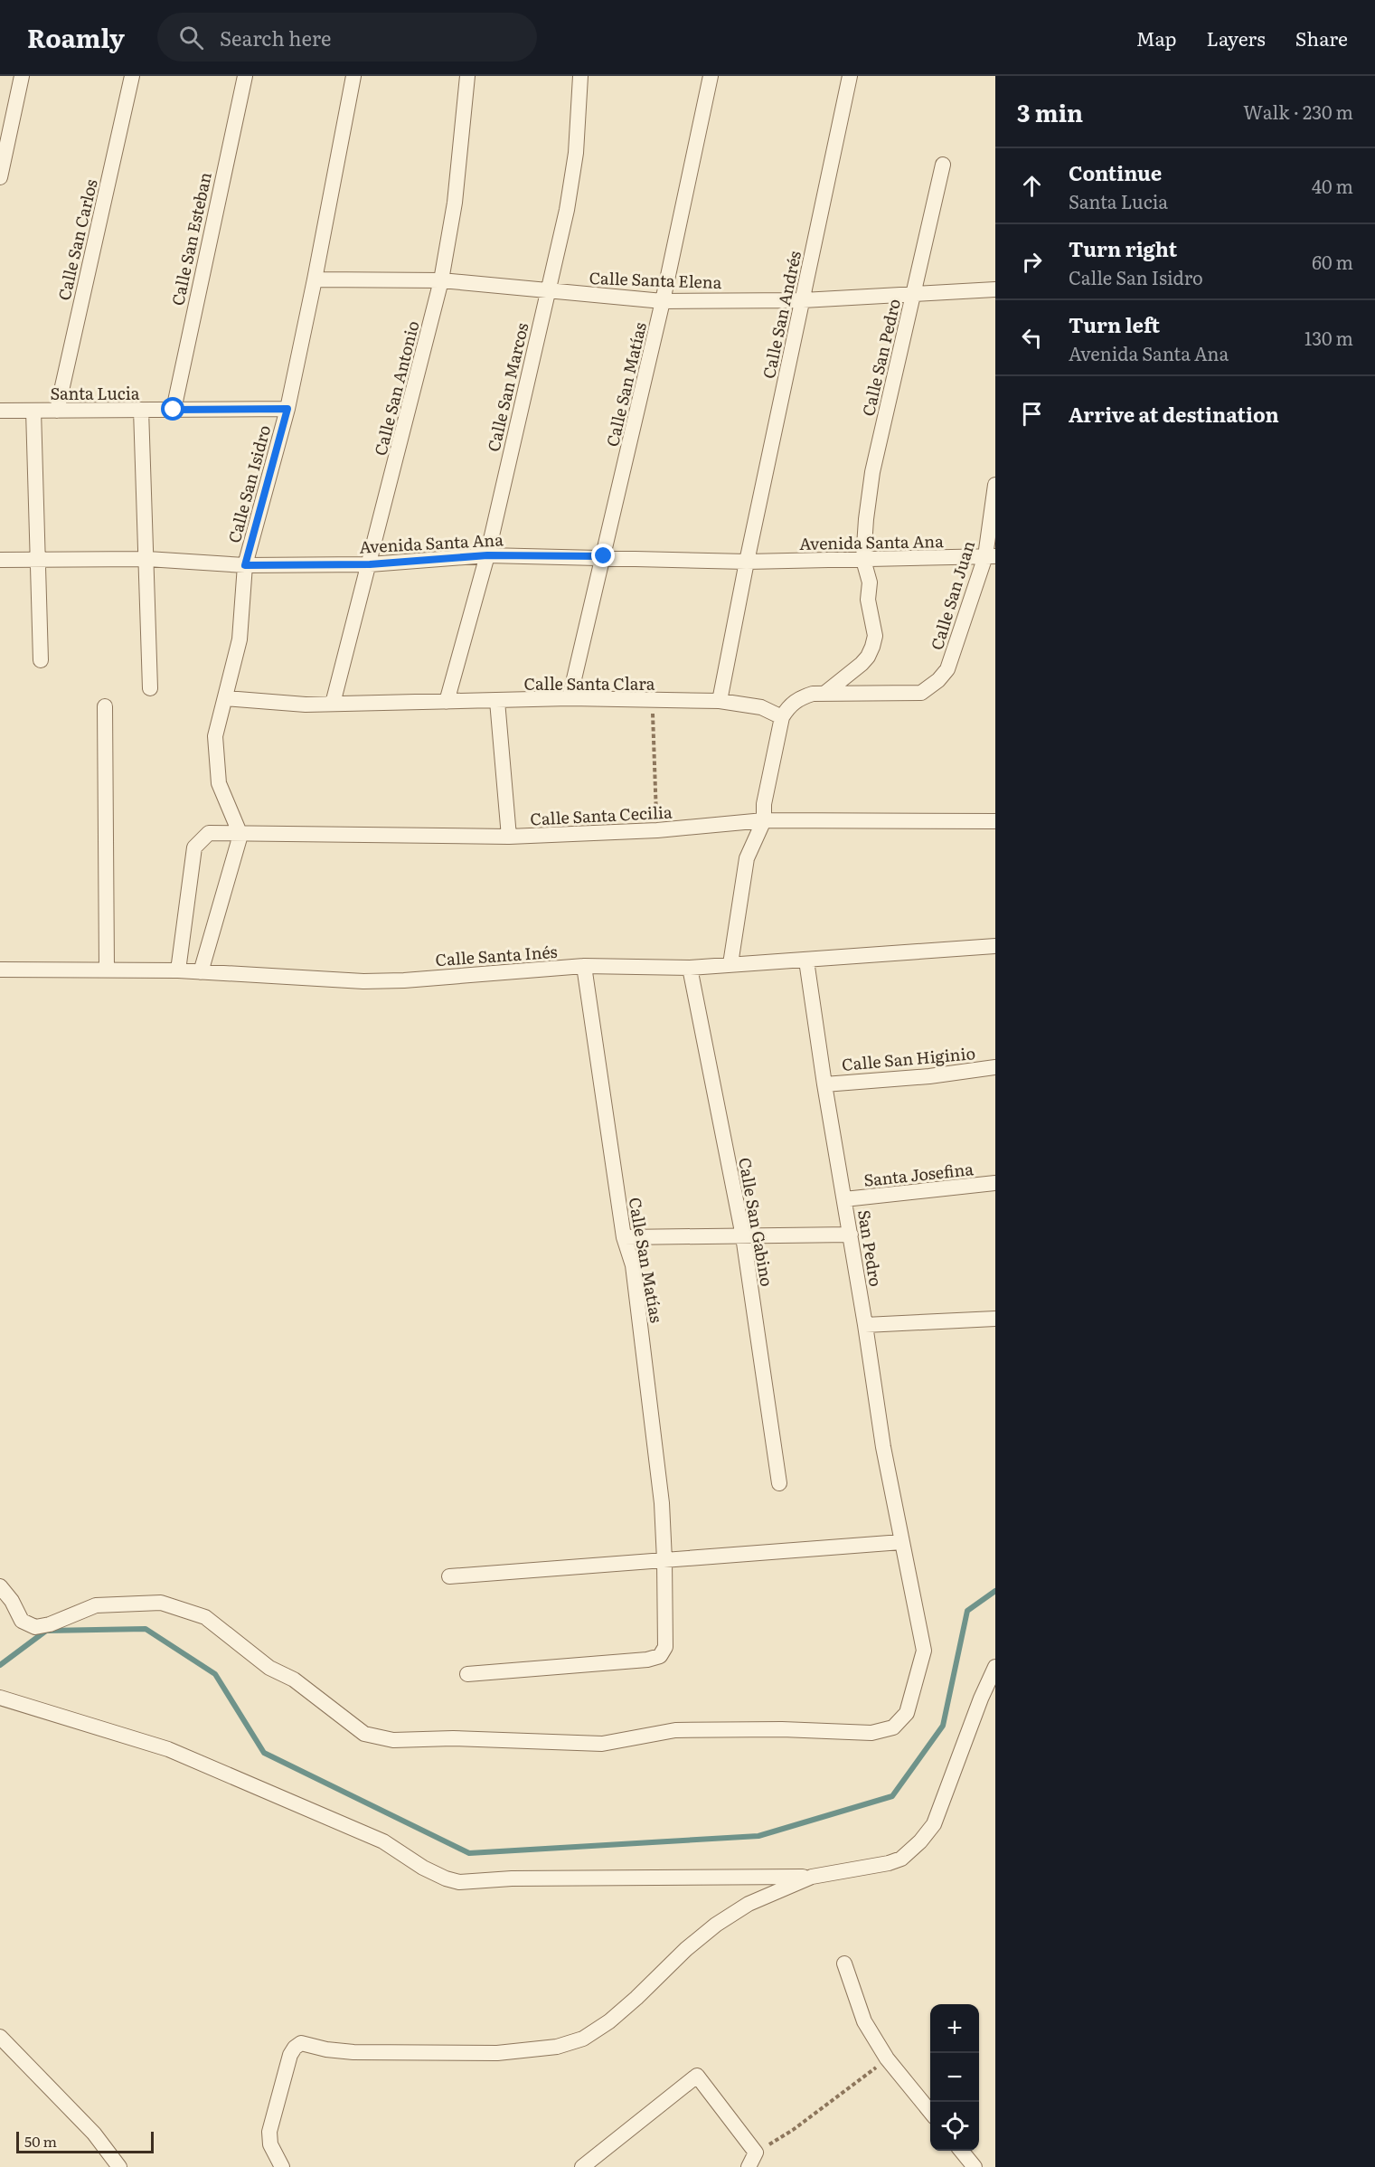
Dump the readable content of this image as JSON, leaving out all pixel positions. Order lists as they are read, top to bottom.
{
  "streets": {
    "street": [
      "Calle San Esteban",
      "Calle San Carlos",
      "Calle Santa Elena",
      "Calle San Andrés",
      "Calle San Pedro",
      "Calle San Matías",
      "Calle San Marcos",
      "Calle San Antonio",
      "Santa Lucia",
      "Calle San Isidro",
      "Avenida Santa Ana",
      "Calle San Juan",
      "Calle Santa Clara",
      "Calle Santa Cecilia",
      "Calle Santa Inés",
      "Calle San Higinio",
      "Santa Josefina",
      "Calle San Gabino",
      "San Pedro"
    ]
  },
  "crossings": [
    ["Calle San Esteban", "Santa Lucia"],
    ["Calle San Carlos", "Santa Lucia"],
    ["Calle Santa Elena", "Calle San Andrés"],
    ["Calle Santa Elena", "Calle San Pedro"],
    ["Calle Santa Elena", "Calle San Matías"],
    ["Calle Santa Elena", "Calle San Marcos"],
    ["Calle Santa Elena", "Calle San Antonio"],
    ["Calle Santa Elena", "Calle San Isidro"],
    ["Calle San Andrés", "Avenida Santa Ana"],
    ["Calle San Pedro", "Avenida Santa Ana"],
    ["Calle San Pedro", "Calle San Juan"],
    ["Calle San Matías", "Avenida Santa Ana"],
    ["Calle San Matías", "Calle Santa Clara"],
    ["Calle San Matías", "Calle Santa Inés"],
    ["Calle San Marcos", "Avenida Santa Ana"],
    ["Calle San Marcos", "Calle Santa Clara"],
    ["Calle San Antonio", "Avenida Santa Ana"],
    ["Calle San Antonio", "Calle Santa Clara"],
    ["Santa Lucia", "Calle San Isidro"],
    ["Calle San Isidro", "Avenida Santa Ana"],
    ["Calle San Isidro", "Calle Santa Clara"],
    ["Calle San Isidro", "Calle Santa Cecilia"],
    ["Avenida Santa Ana", "Calle San Juan"],
    ["Calle Santa Cecilia", "Calle Santa Inés"],
    ["Calle Santa Inés", "Calle San Gabino"],
    ["Calle Santa Inés", "San Pedro"],
    ["Calle San Higinio", "San Pedro"],
    ["Santa Josefina", "San Pedro"]
  ],
  "scale_bar": "50 m",
  "page": {
    "header": "Roamly",
    "search": "Search here",
    "nav": ["Map", "Layers", "Share"],
    "heading": ["3 min", "Walk · 230 m"],
    "list": [
      ["Continue", "Santa Lucia", "40 m"],
      ["Turn right", "Calle San Isidro", "60 m"],
      ["Turn left", "Avenida Santa Ana", "130 m"],
      "Arrive at destination"
    ],
    "map_buttons": ["+", "−"],
    "scale": "50 m"
  }
}
